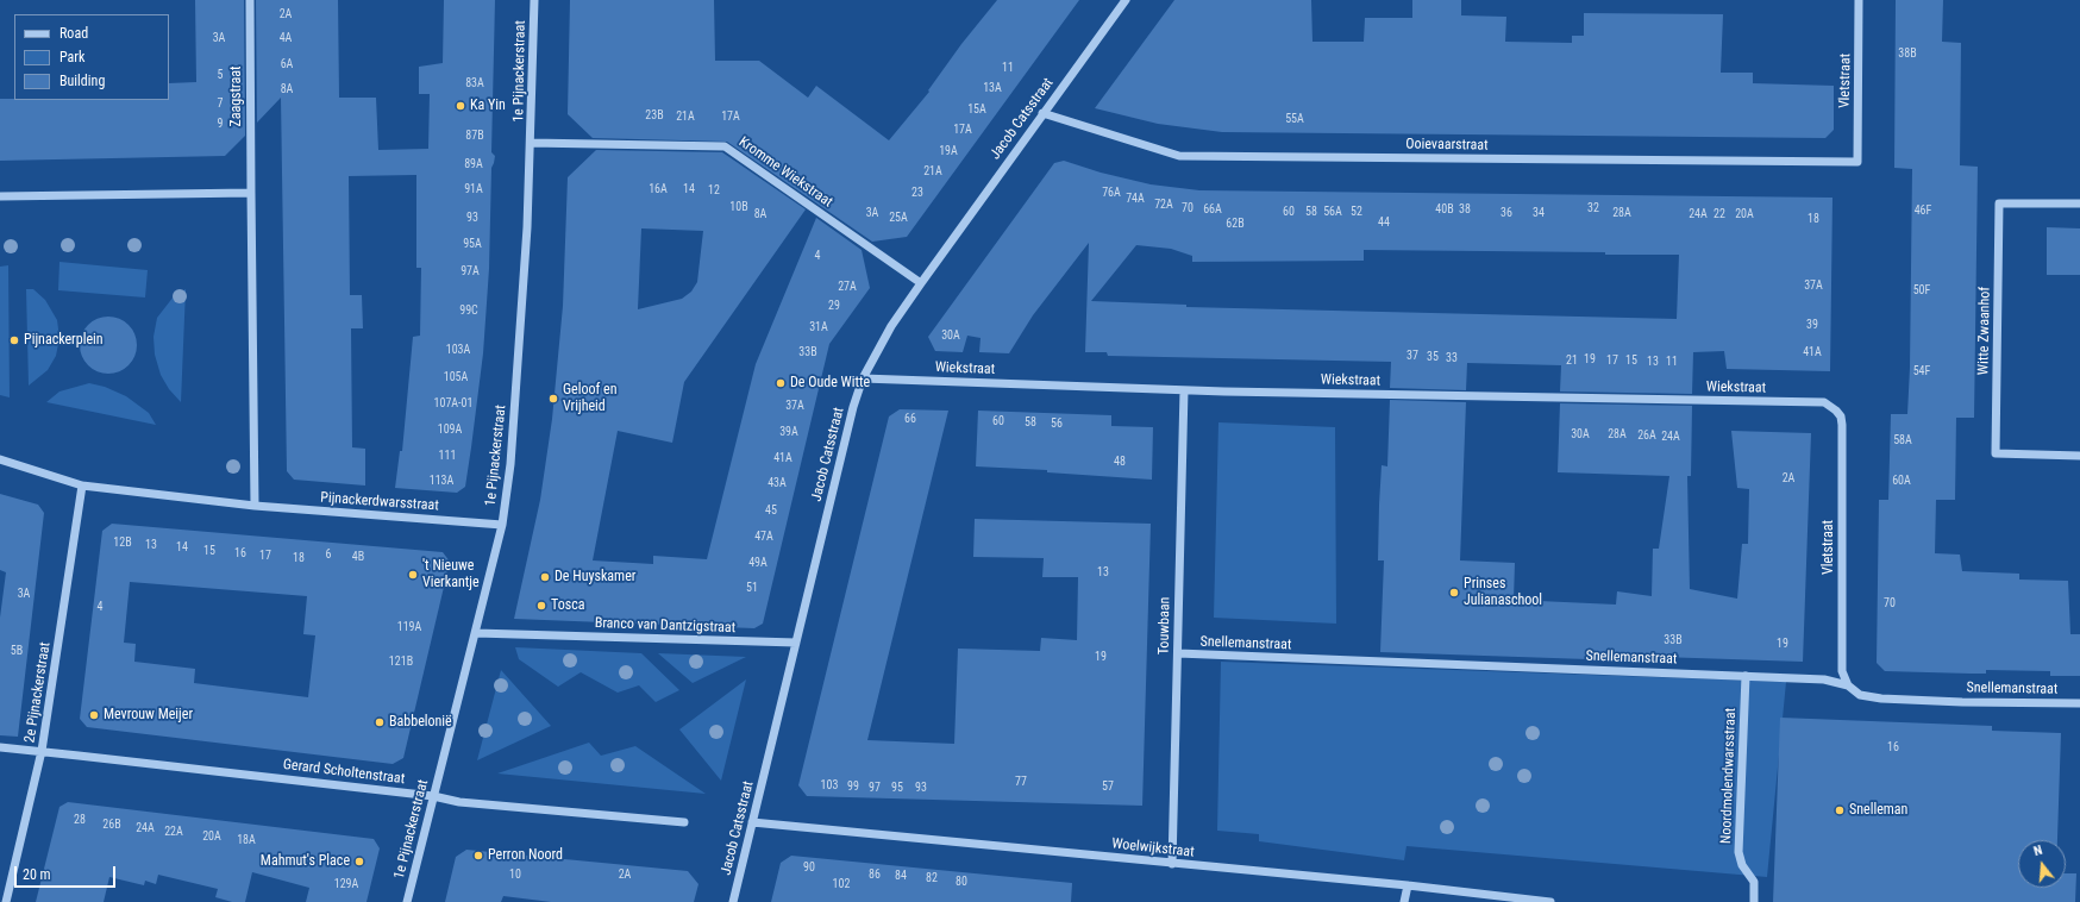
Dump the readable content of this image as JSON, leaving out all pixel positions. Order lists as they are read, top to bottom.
{
  "streets": {
    "street": [
      "1e Pijnackerstraat",
      "Vletstraat",
      "Zaagstraat",
      "Jacob Catsstraat",
      "Ooievaarstraat",
      "Kromme Wiekstraat",
      "Witte Zwaanhof",
      "Wiekstraat",
      "Pijnackerdwarsstraat",
      "Branco van Dantzigstraat",
      "Touwbaan",
      "Snellemanstraat",
      "2e Pijnackerstraat",
      "Gerard Scholtenstraat",
      "Noordmolendwarsstraat",
      "Woelwijkstraat"
    ]
  },
  "crossings": [
    ["1e Pijnackerstraat", "Kromme Wiekstraat"],
    ["1e Pijnackerstraat", "Pijnackerdwarsstraat"],
    ["1e Pijnackerstraat", "Branco van Dantzigstraat"],
    ["1e Pijnackerstraat", "Gerard Scholtenstraat"],
    ["Vletstraat", "Ooievaarstraat"],
    ["Vletstraat", "Wiekstraat"],
    ["Vletstraat", "Snellemanstraat"],
    ["Jacob Catsstraat", "Ooievaarstraat"],
    ["Jacob Catsstraat", "Kromme Wiekstraat"],
    ["Jacob Catsstraat", "Wiekstraat"],
    ["Jacob Catsstraat", "Branco van Dantzigstraat"],
    ["Jacob Catsstraat", "Woelwijkstraat"],
    ["Wiekstraat", "Touwbaan"],
    ["Touwbaan", "Snellemanstraat"],
    ["Touwbaan", "Woelwijkstraat"],
    ["Snellemanstraat", "Noordmolendwarsstraat"],
    ["2e Pijnackerstraat", "Gerard Scholtenstraat"]
  ],
  "places": [
    "Ka Yin",
    "Pijnackerplein",
    "De Oude Witte",
    "Geloof en Vrijheid",
    "'t Nieuwe Vierkantje",
    "De Huyskamer",
    "Prinses Julianaschool",
    "Tosca",
    "Mevrouw Meijer",
    "Babbelonië",
    "Snelleman",
    "Perron Noord",
    "Mahmut's Place"
  ],
  "house_numbers": [
    "2A",
    "3A",
    "4A",
    "38B",
    "6A",
    "11",
    "5",
    "83A",
    "13A",
    "8A",
    "7",
    "15A",
    "23B",
    "21A",
    "17A",
    "55A",
    "9",
    "17A",
    "87B",
    "19A",
    "89A",
    "21A",
    "91A",
    "16A",
    "14",
    "12",
    "23",
    "76A",
    "74A",
    "72A",
    "10B",
    "70",
    "32",
    "66A",
    "40B",
    "38",
    "46F",
    "60",
    "58",
    "56A",
    "52",
    "3A",
    "36",
    "34",
    "28A",
    "8A",
    "24A",
    "22",
    "20A",
    "93",
    "25A",
    "18",
    "44",
    "62B",
    "95A",
    "4",
    "97A",
    "37A",
    "27A",
    "50F",
    "29",
    "99C",
    "39",
    "31A",
    "30A",
    "103A",
    "33B",
    "41A",
    "37",
    "35",
    "33",
    "19",
    "21",
    "17",
    "15",
    "13",
    "11",
    "54F",
    "105A",
    "107A-01",
    "37A",
    "66",
    "60",
    "58",
    "56",
    "109A",
    "39A",
    "30A",
    "28A",
    "26A",
    "24A",
    "58A",
    "111",
    "41A",
    "48",
    "2A",
    "113A",
    "60A",
    "43A",
    "45",
    "47A",
    "12B",
    "13",
    "14",
    "15",
    "16",
    "6",
    "17",
    "4B",
    "18",
    "49A",
    "13",
    "51",
    "3A",
    "70",
    "4",
    "119A",
    "33B",
    "19",
    "5B",
    "19",
    "121B",
    "16",
    "77",
    "103",
    "99",
    "57",
    "97",
    "95",
    "93",
    "28",
    "26B",
    "24A",
    "22A",
    "20A",
    "18A",
    "90",
    "10",
    "2A",
    "86",
    "84",
    "82",
    "80",
    "129A",
    "102"
  ],
  "legend": ["Road", "Park", "Building"],
  "scale_bar": "20 m",
  "north": "top"
}
